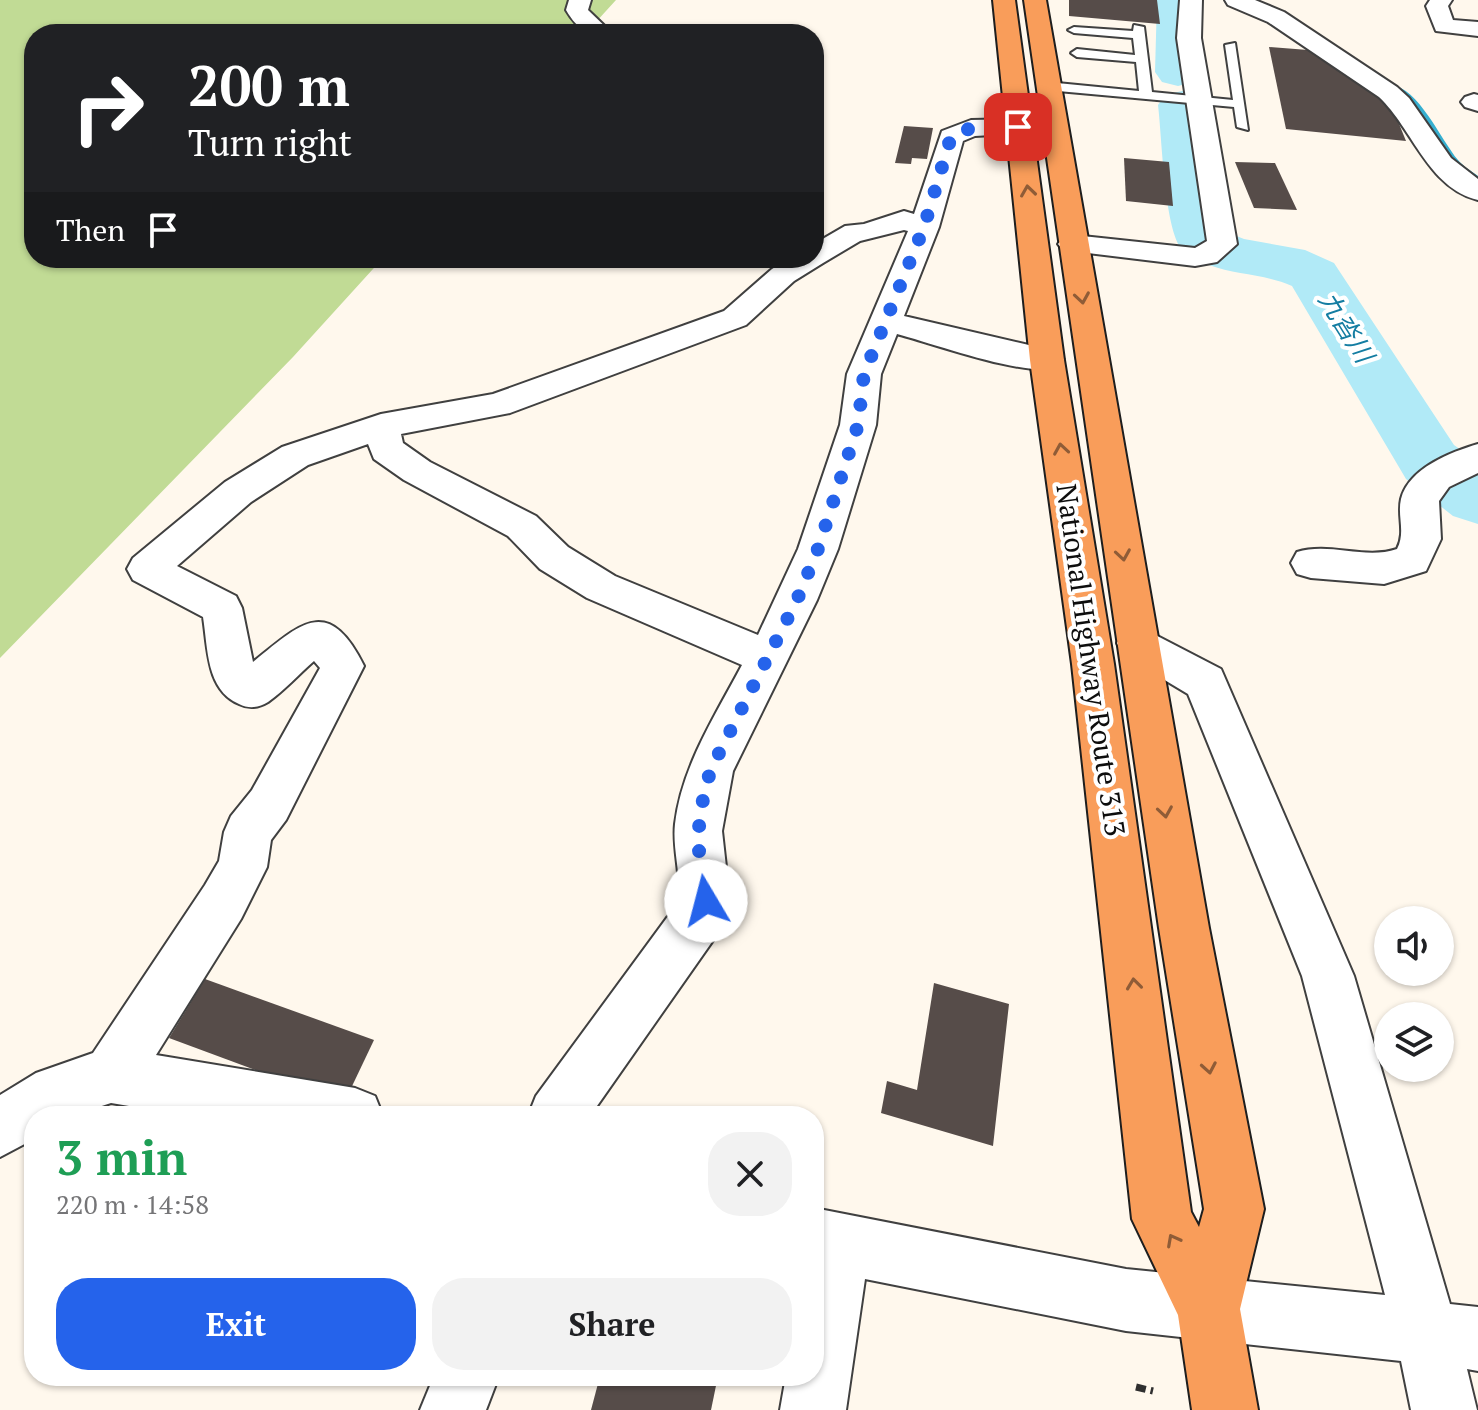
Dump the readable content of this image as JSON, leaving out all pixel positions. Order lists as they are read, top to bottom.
{
  "streets": {
    "highway": ["National Highway Route 313"]
  },
  "water": ["九沓川"],
  "page": {
    "turn": ["200 m", "Turn right"],
    "then": "Then",
    "heading": ["3 min", "220 m · 14:58"],
    "buttons": ["Exit", "Share"]
  }
}
